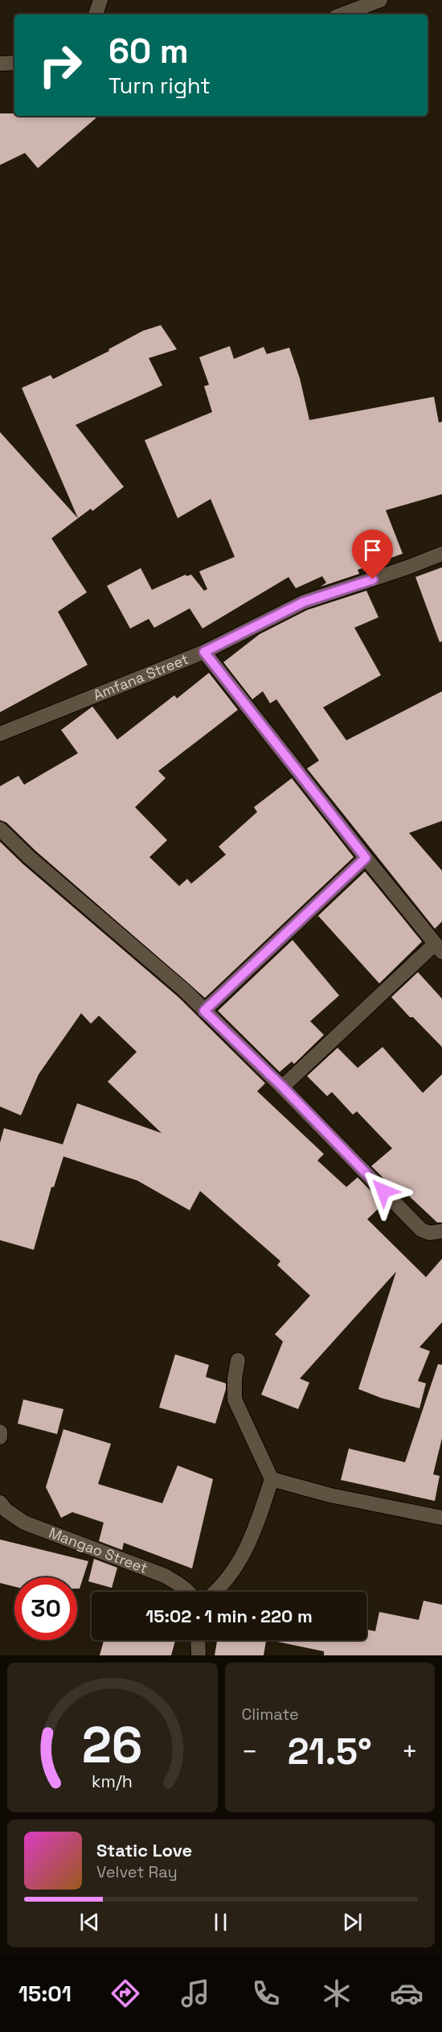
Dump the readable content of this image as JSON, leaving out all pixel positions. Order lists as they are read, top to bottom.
{
  "streets": {
    "street": ["Amfana Street", "Mangao Street"]
  },
  "page": {
    "turn": ["60 m", "Turn right"],
    "limit": "30",
    "trip": "15:02 · 1 min · 220 m",
    "tile": "Climate",
    "heat": ["−", "21.5°", "+"],
    "song": ["Static Love", "Velvet Ray"],
    "tabs": "15:01",
    "gauge": ["26", "km/h"]
  }
}
